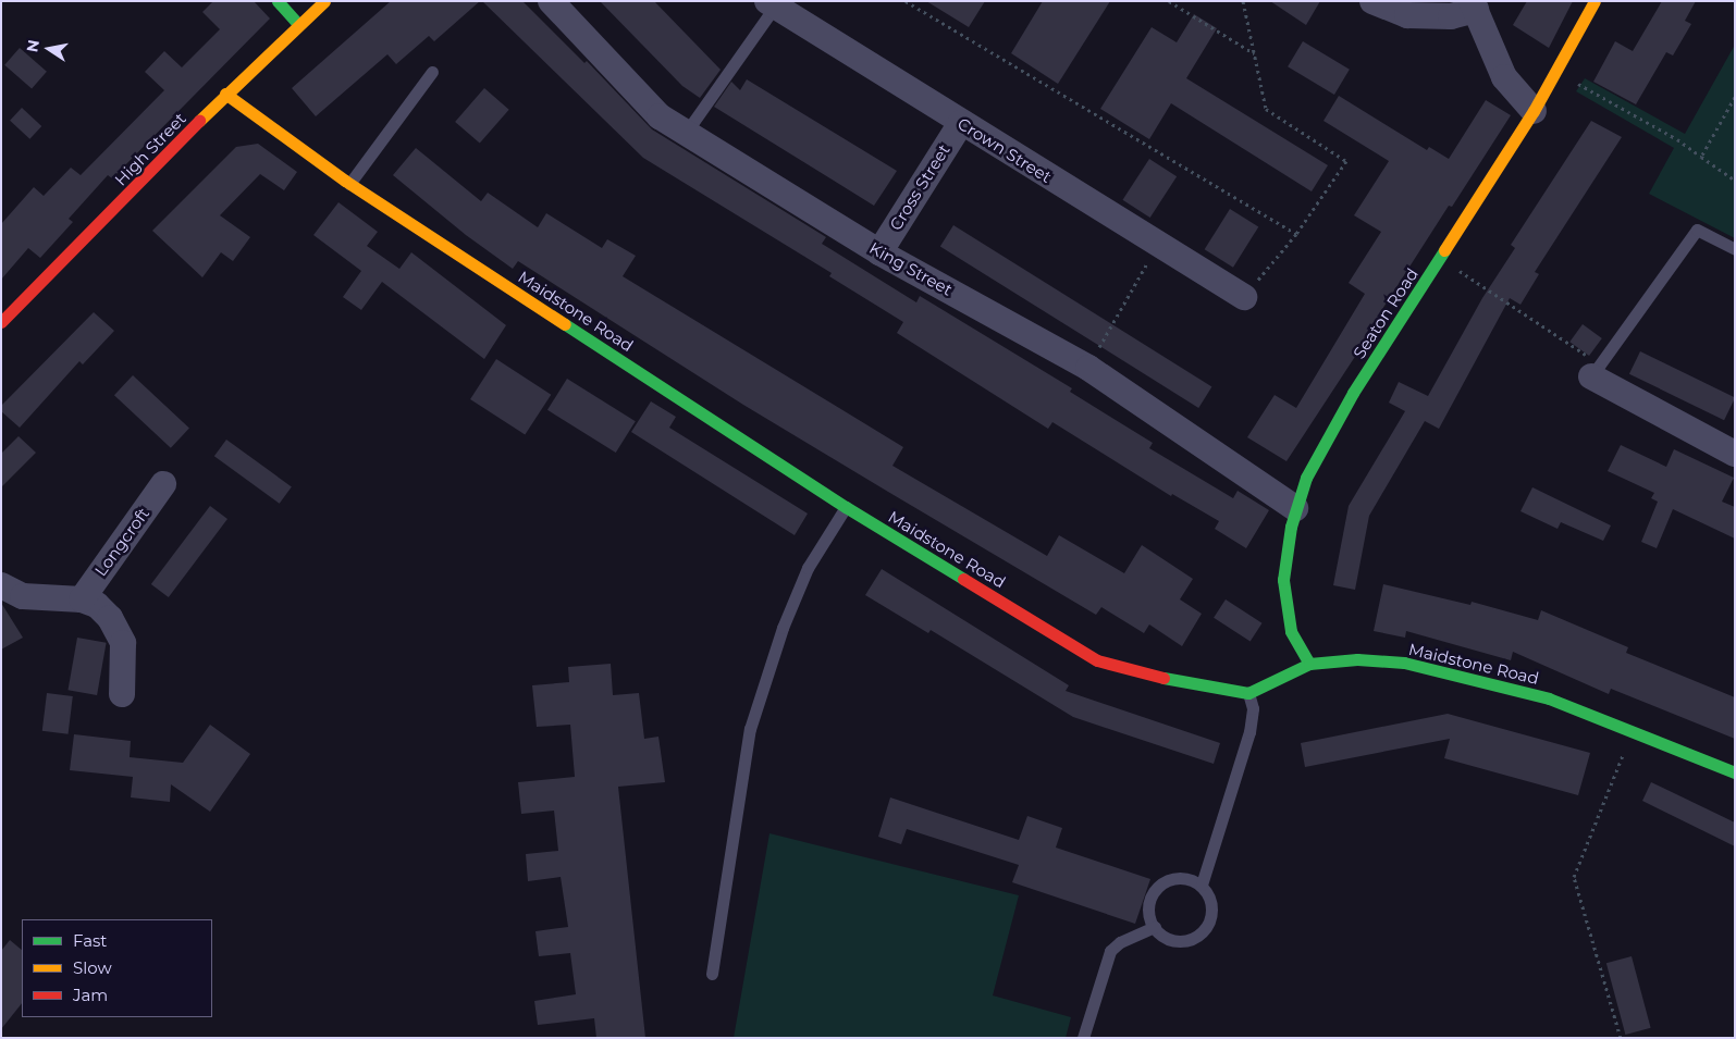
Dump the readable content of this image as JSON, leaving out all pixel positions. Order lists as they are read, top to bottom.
{
  "streets": {
    "street": [
      "High Street",
      "Crown Street",
      "Cross Street",
      "King Street",
      "Maidstone Road",
      "Seaton Road",
      "Longcroft"
    ]
  },
  "crossings": [
    ["High Street", "Maidstone Road"],
    ["Crown Street", "Cross Street"],
    ["Cross Street", "King Street"],
    ["King Street", "Seaton Road"],
    ["Maidstone Road", "Seaton Road"]
  ],
  "legend": ["Fast", "Slow", "Jam"],
  "north": "left"
}
